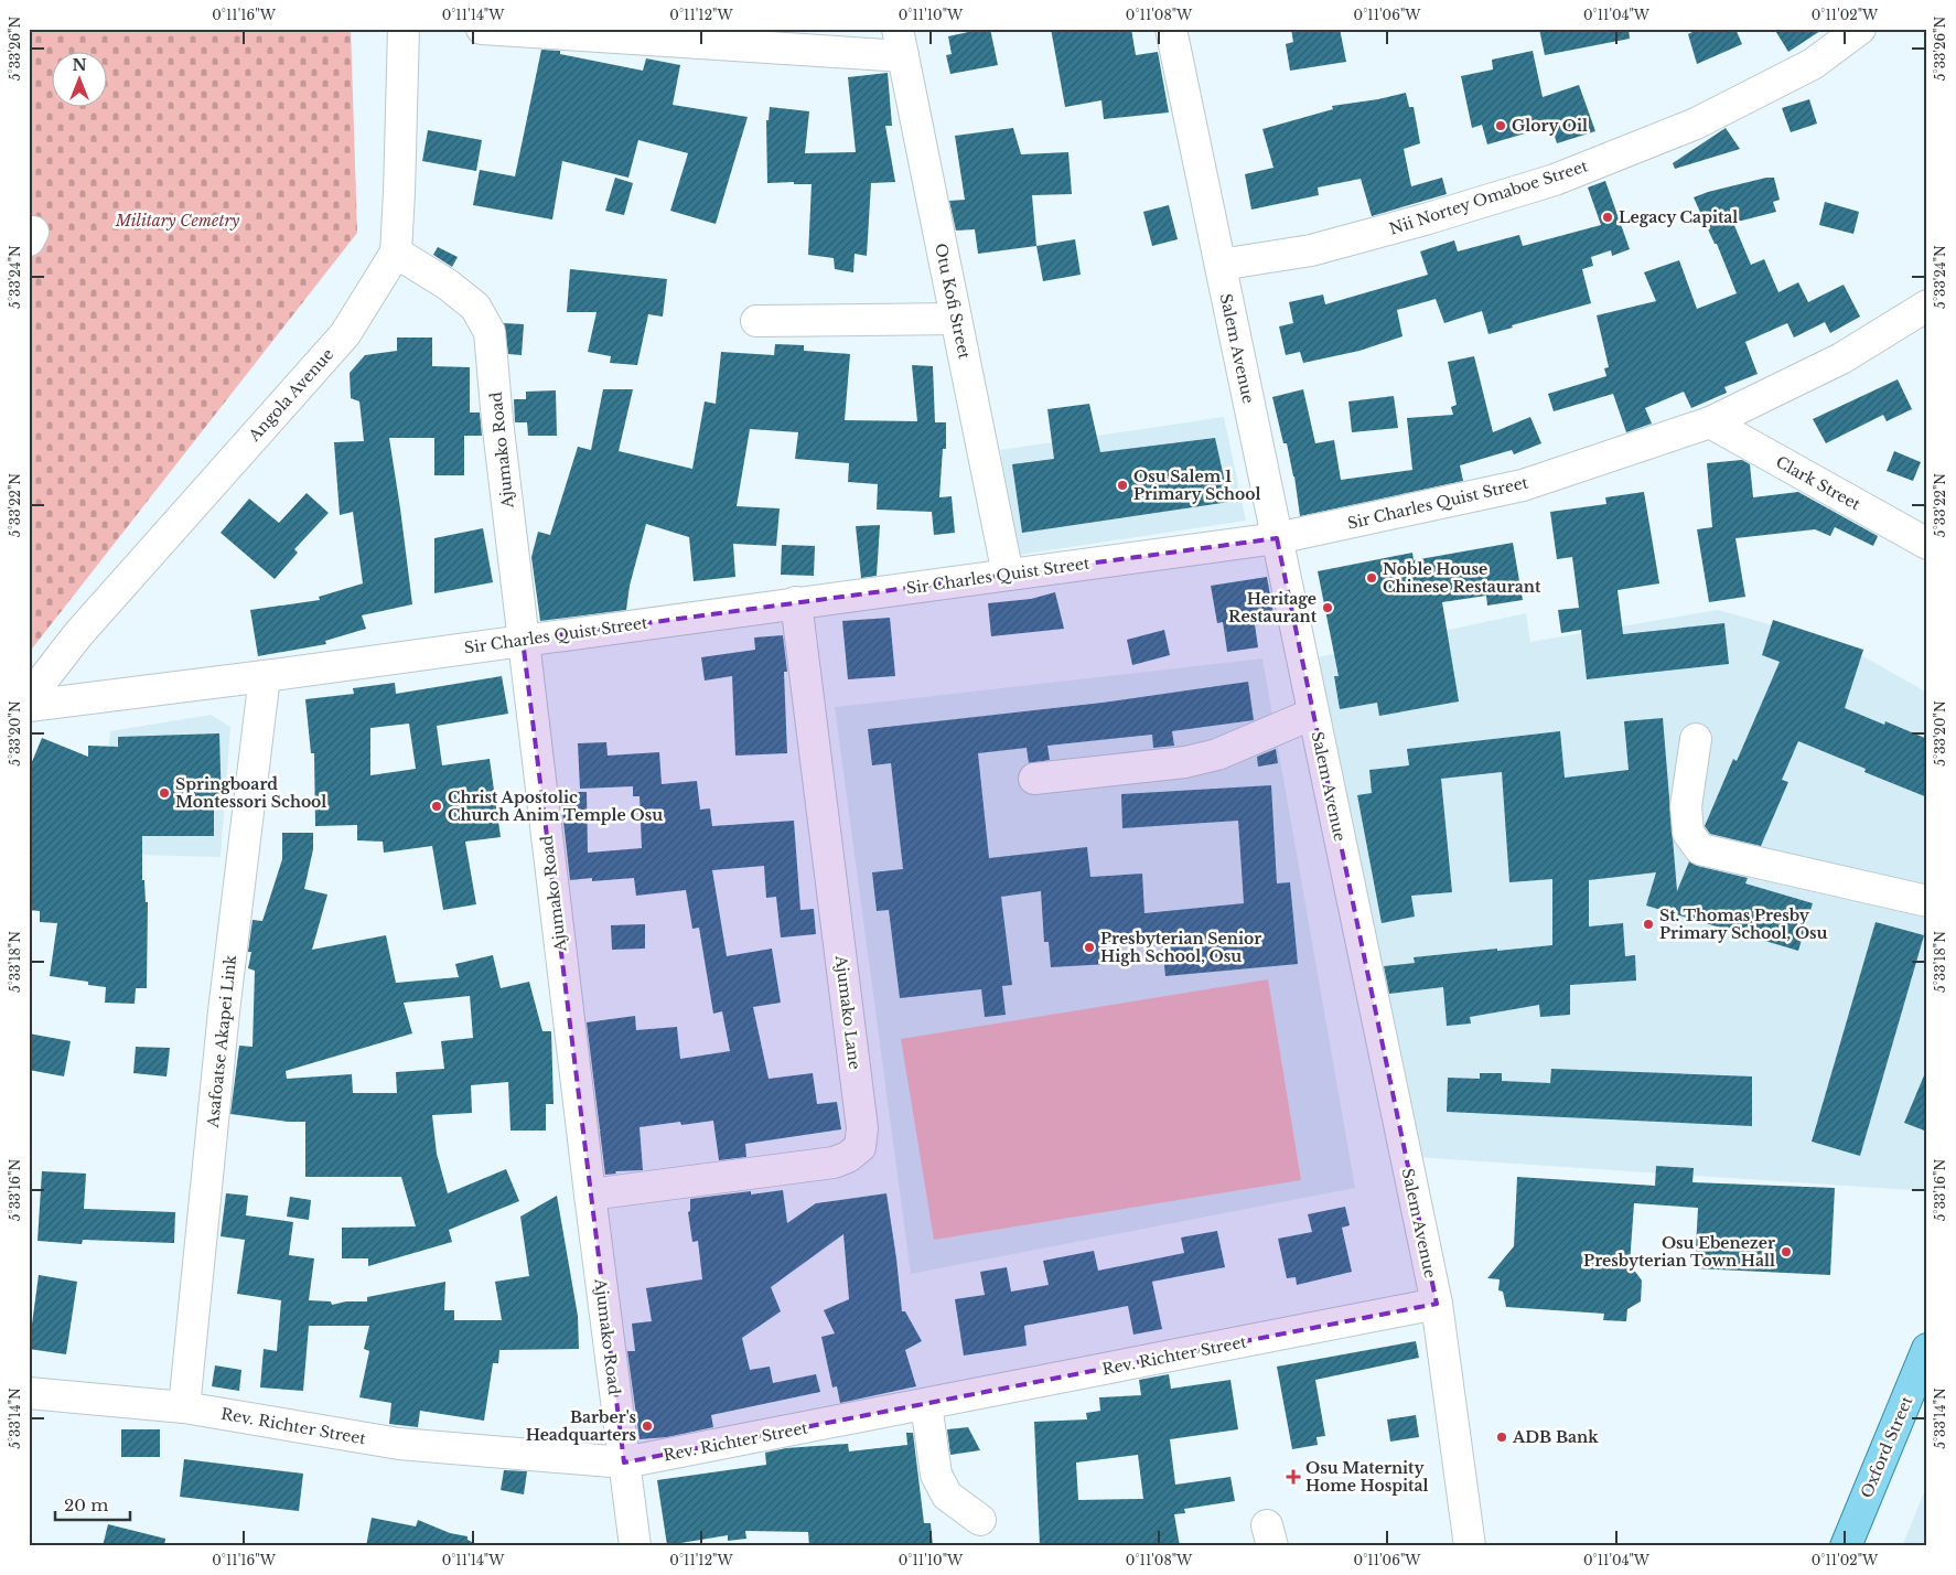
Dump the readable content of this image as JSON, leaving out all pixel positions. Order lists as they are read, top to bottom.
{
  "streets": {
    "main road": ["Oxford Street"],
    "street": [
      "Nii Nortey Omaboe Street",
      "Otu Kofi Street",
      "Salem Avenue",
      "Angola Avenue",
      "Ajumako Road",
      "Clark Street",
      "Sir Charles Quist Street",
      "Ajumako Lane",
      "Asafoatse Akapei Link",
      "Rev. Richter Street"
    ]
  },
  "crossings": [
    ["Nii Nortey Omaboe Street", "Salem Avenue"],
    ["Otu Kofi Street", "Sir Charles Quist Street"],
    ["Salem Avenue", "Sir Charles Quist Street"],
    ["Salem Avenue", "Rev. Richter Street"],
    ["Angola Avenue", "Ajumako Road"],
    ["Ajumako Road", "Sir Charles Quist Street"],
    ["Ajumako Road", "Ajumako Lane"],
    ["Ajumako Road", "Rev. Richter Street"],
    ["Clark Street", "Sir Charles Quist Street"],
    ["Sir Charles Quist Street", "Ajumako Lane"],
    ["Sir Charles Quist Street", "Asafoatse Akapei Link"],
    ["Asafoatse Akapei Link", "Rev. Richter Street"]
  ],
  "parks": ["Military Cemetry"],
  "places": {
    "other": [
      "Glory Oil",
      "Legacy Capital",
      "Osu Salem 1 Primary School",
      "Noble House Chinese Restaurant",
      "Heritage Restaurant",
      "Springboard Montessori School",
      "Christ Apostolic Church Anim Temple Osu",
      "St. Thomas Presby Primary School, Osu",
      "Presbyterian Senior High School, Osu",
      "Osu Ebenezer Presbyterian Town Hall",
      "Barber's Headquarters",
      "ADB Bank"
    ],
    "health": ["Osu Maternity Home Hospital"]
  },
  "scale_bar": "20 m",
  "north": "top",
  "coordinates": [
    "0°11'16\"W",
    "0°11'14\"W",
    "0°11'12\"W",
    "0°11'10\"W",
    "0°11'08\"W",
    "0°11'06\"W",
    "0°11'04\"W",
    "0°11'02\"W",
    "5°33'26\"N",
    "5°33'24\"N",
    "5°33'22\"N",
    "5°33'20\"N",
    "5°33'18\"N",
    "5°33'16\"N",
    "5°33'14\"N"
  ]
}
